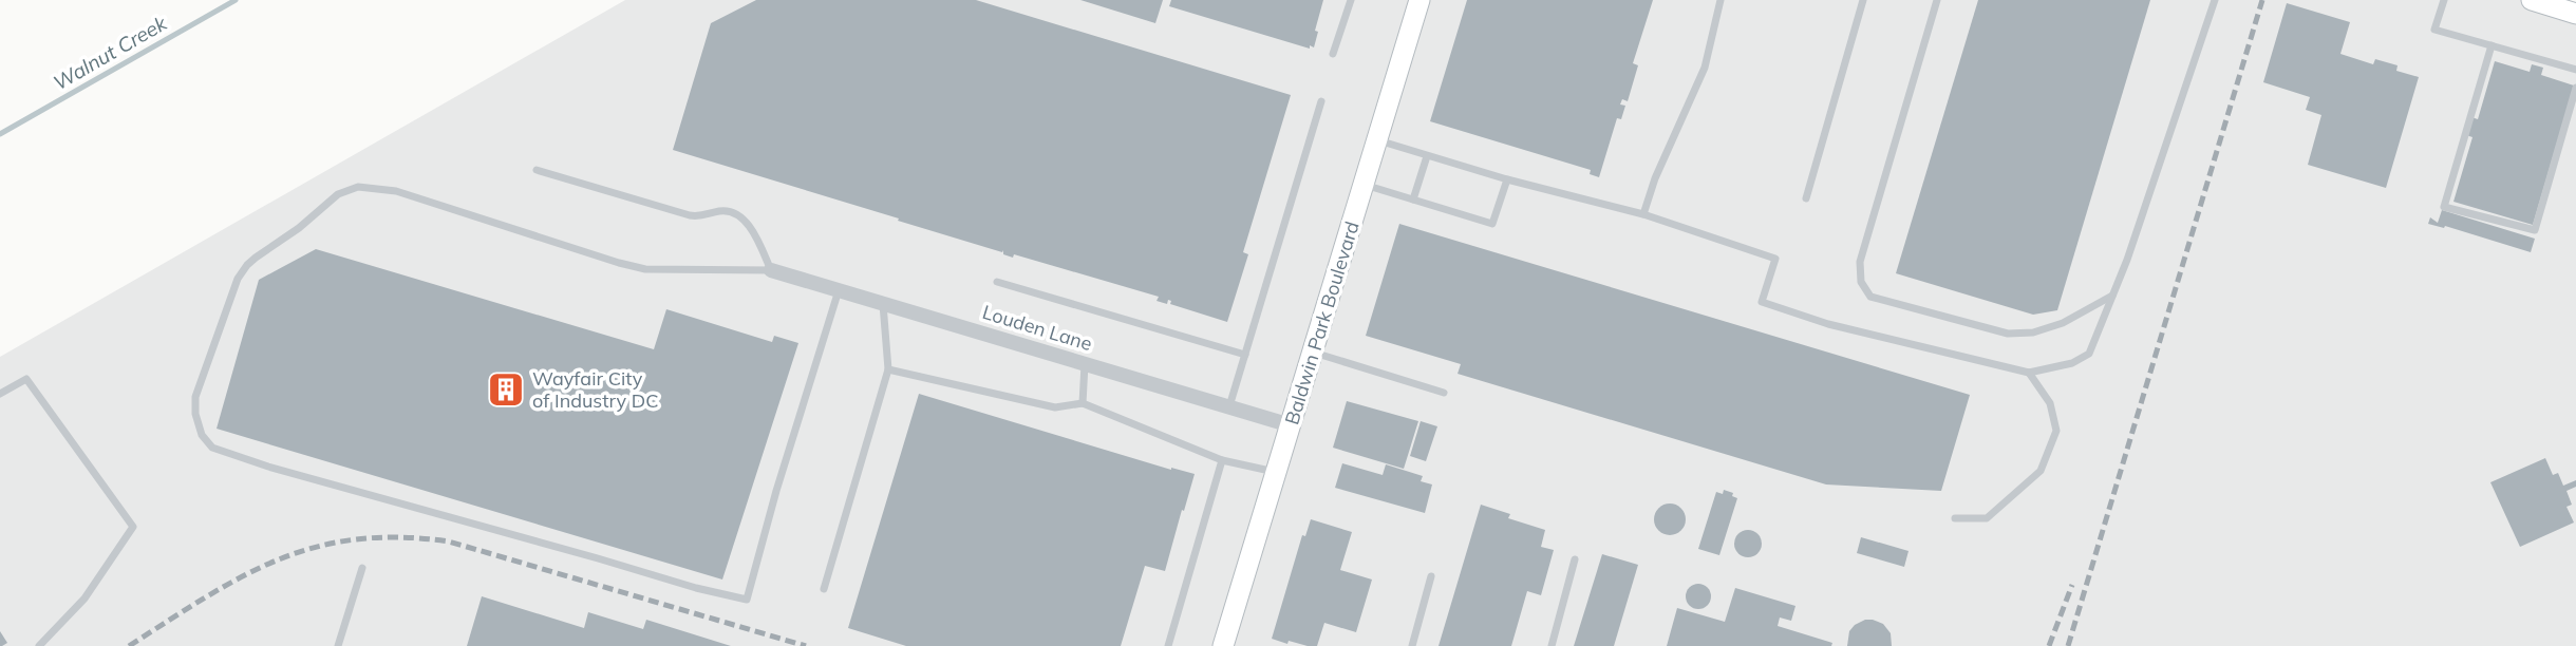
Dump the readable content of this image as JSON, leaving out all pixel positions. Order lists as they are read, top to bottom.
{
  "streets": {
    "main road": ["Baldwin Park Boulevard"],
    "street": ["Louden Lane"]
  },
  "crossings": [
    ["Baldwin Park Boulevard", "Louden Lane"]
  ],
  "water": ["Walnut Creek"],
  "places": {
    "building": ["Wayfair City of Industry DC"]
  }
}
